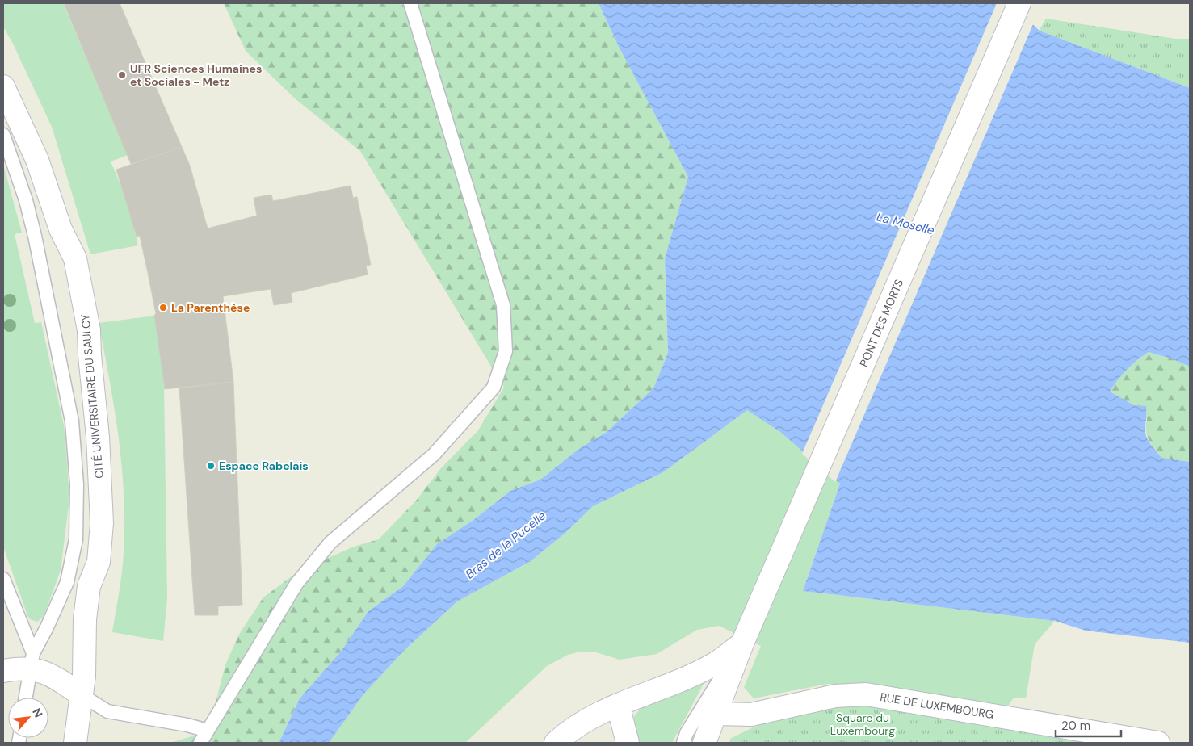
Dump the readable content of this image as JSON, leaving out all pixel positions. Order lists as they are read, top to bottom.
{
  "streets": {
    "street": ["PONT DES MORTS", "CITÉ UNIVERSITAIRE DU SAULCY", "RUE DE LUXEMBOURG"]
  },
  "crossings": [
    ["PONT DES MORTS", "RUE DE LUXEMBOURG"]
  ],
  "water": ["La Moselle", "Bras de la Pucelle"],
  "parks": ["Square du Luxembourg"],
  "places": ["UFR Sciences Humaines et Sociales - Metz", "La Parenthèse", "Espace Rabelais"],
  "scale_bar": "20 m",
  "north": "top right"
}
